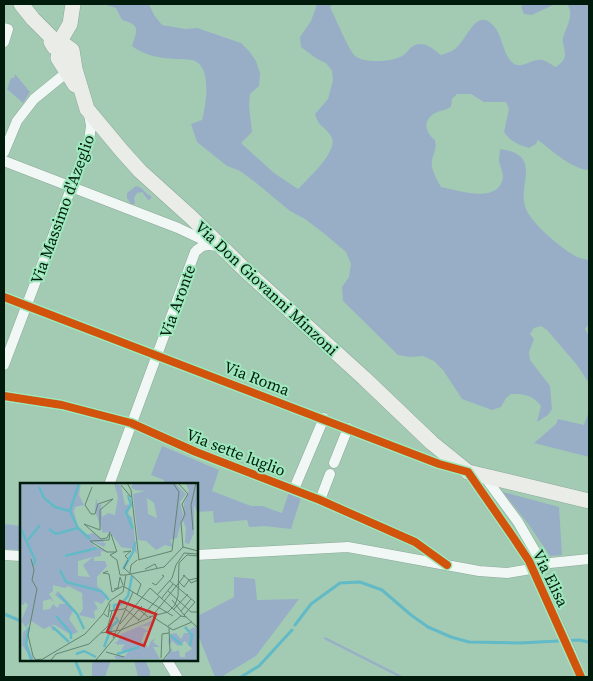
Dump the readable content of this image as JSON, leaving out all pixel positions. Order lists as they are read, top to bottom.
{
  "streets": {
    "main road": ["Via Don Giovanni Minzoni", "Via Roma"],
    "street": [
      "Via Massimo d'Azeglio",
      "Via Aronte",
      "Via sette luglio",
      "Via Elisa"
    ]
  },
  "crossings": [
    ["Via Massimo d'Azeglio", "Via Don Giovanni Minzoni"],
    ["Via Massimo d'Azeglio", "Via Roma"],
    ["Via Don Giovanni Minzoni", "Via Aronte"],
    ["Via Don Giovanni Minzoni", "Via Roma"],
    ["Via Don Giovanni Minzoni", "Via Elisa"],
    ["Via Aronte", "Via Roma"],
    ["Via Aronte", "Via sette luglio"],
    ["Via Roma", "Via Elisa"]
  ]
}
